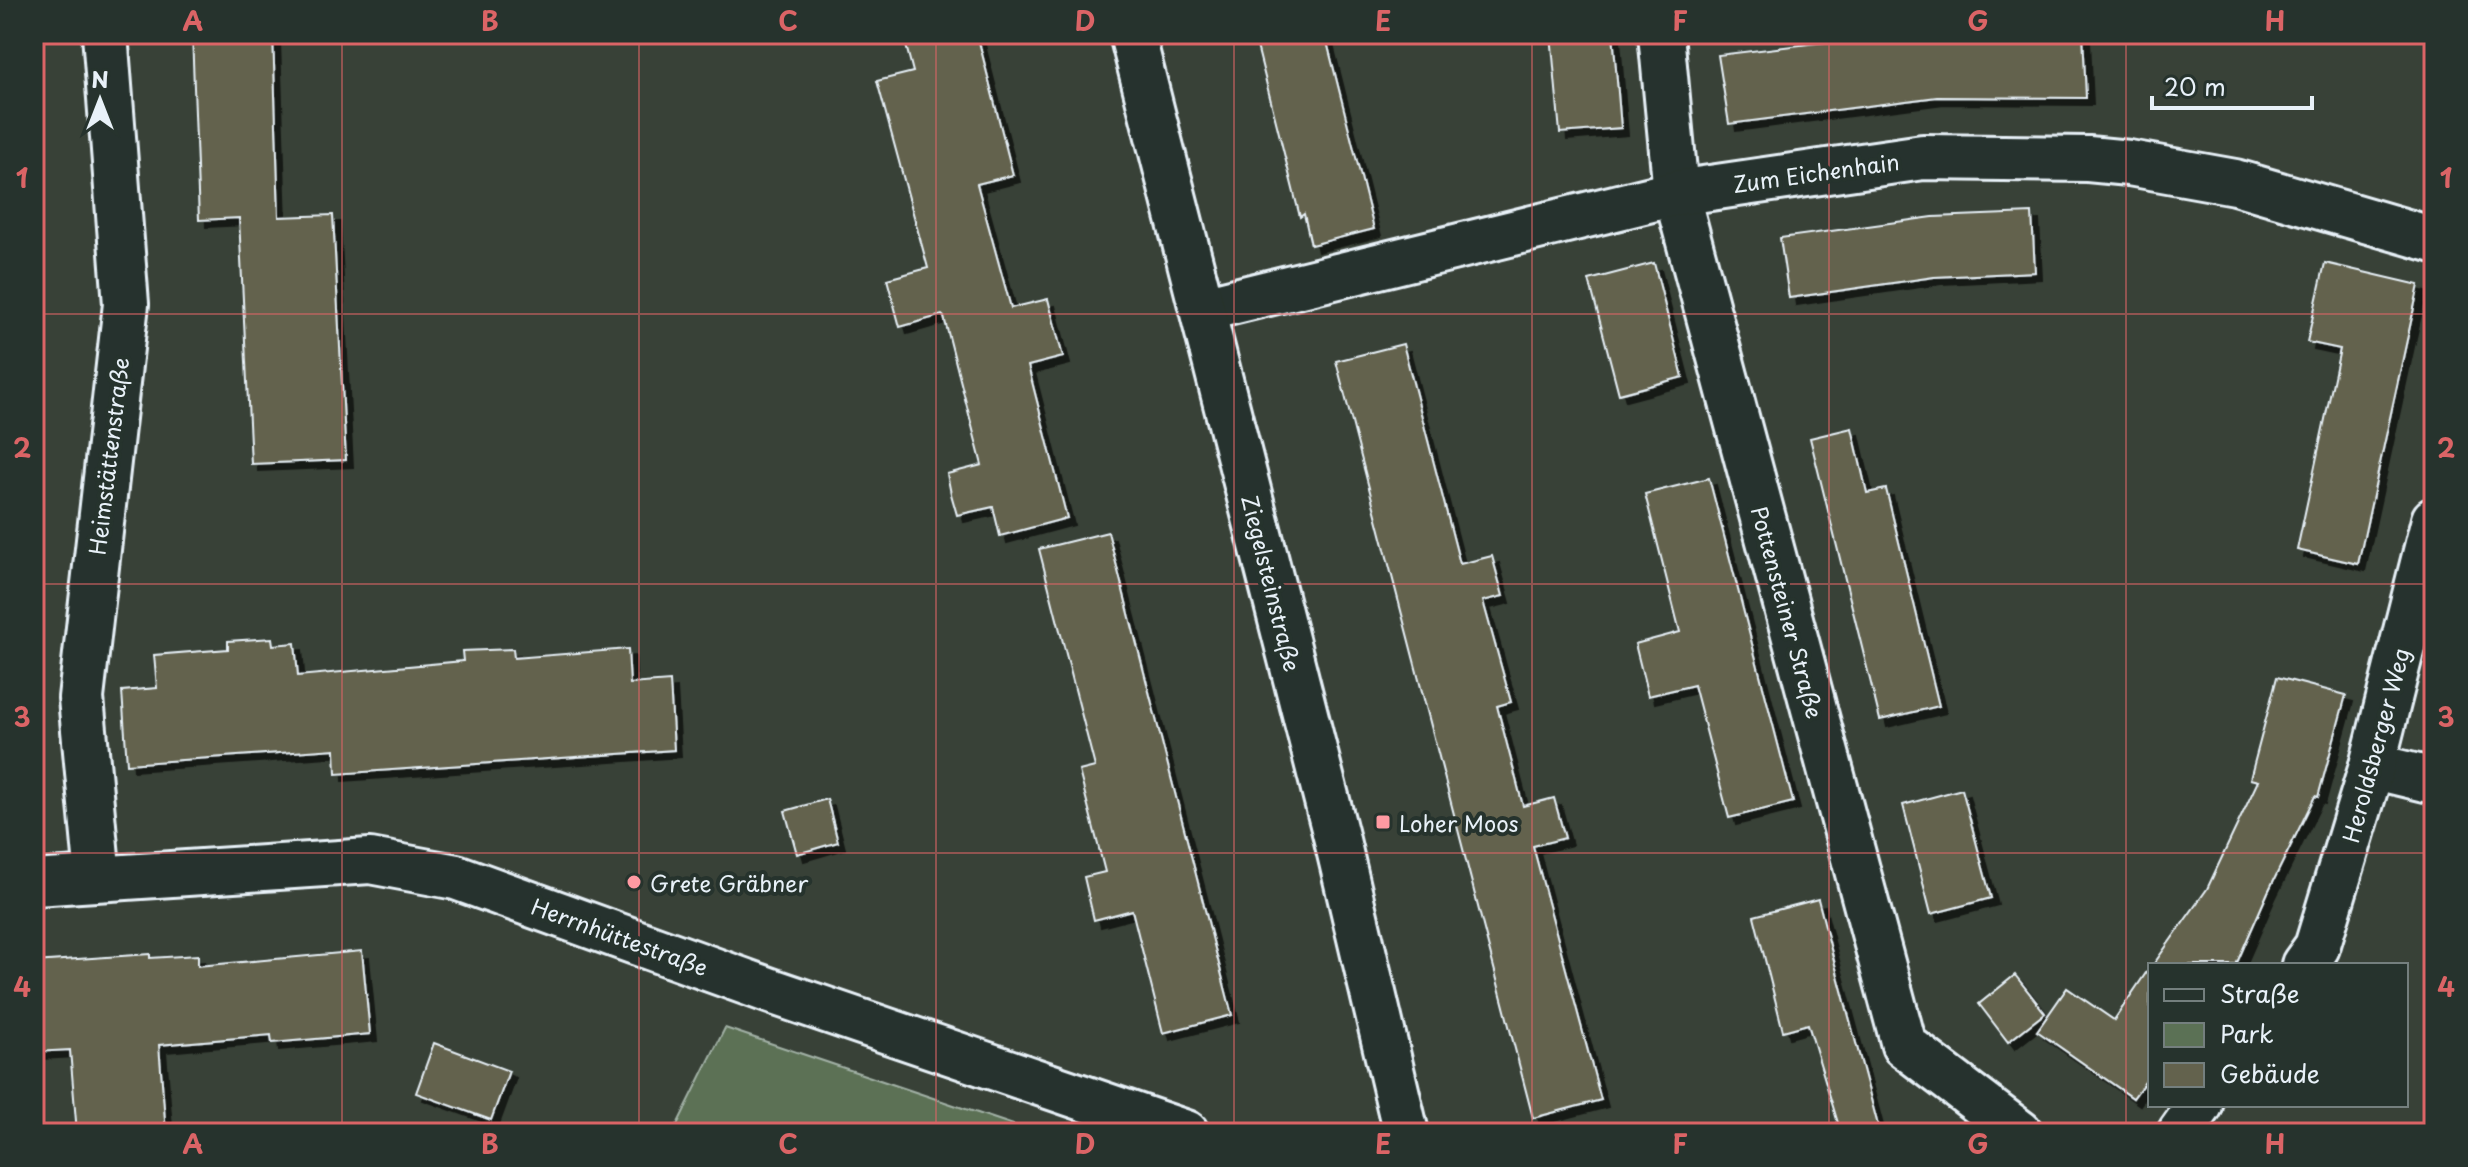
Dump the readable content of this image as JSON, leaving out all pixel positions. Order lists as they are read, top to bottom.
{
  "streets": {
    "street": [
      "Zum Eichenhain",
      "Heimstättenstraße",
      "Ziegelsteinstraße",
      "Pottensteiner Straße",
      "Heroldsberger Weg",
      "Herrnhüttestraße"
    ]
  },
  "crossings": [
    ["Zum Eichenhain", "Ziegelsteinstraße"],
    ["Zum Eichenhain", "Pottensteiner Straße"],
    ["Heimstättenstraße", "Herrnhüttestraße"]
  ],
  "places": {
    "transit": ["Loher Moos"],
    "other": ["Grete Gräbner"]
  },
  "legend": ["Straße", "Park", "Gebäude"],
  "scale_bar": "20 m",
  "north": "top",
  "grid": {
    "columns": [
      "A",
      "B",
      "C",
      "D",
      "E",
      "F",
      "G",
      "H"
    ],
    "rows": [
      "1",
      "2",
      "3",
      "4"
    ]
  }
}
